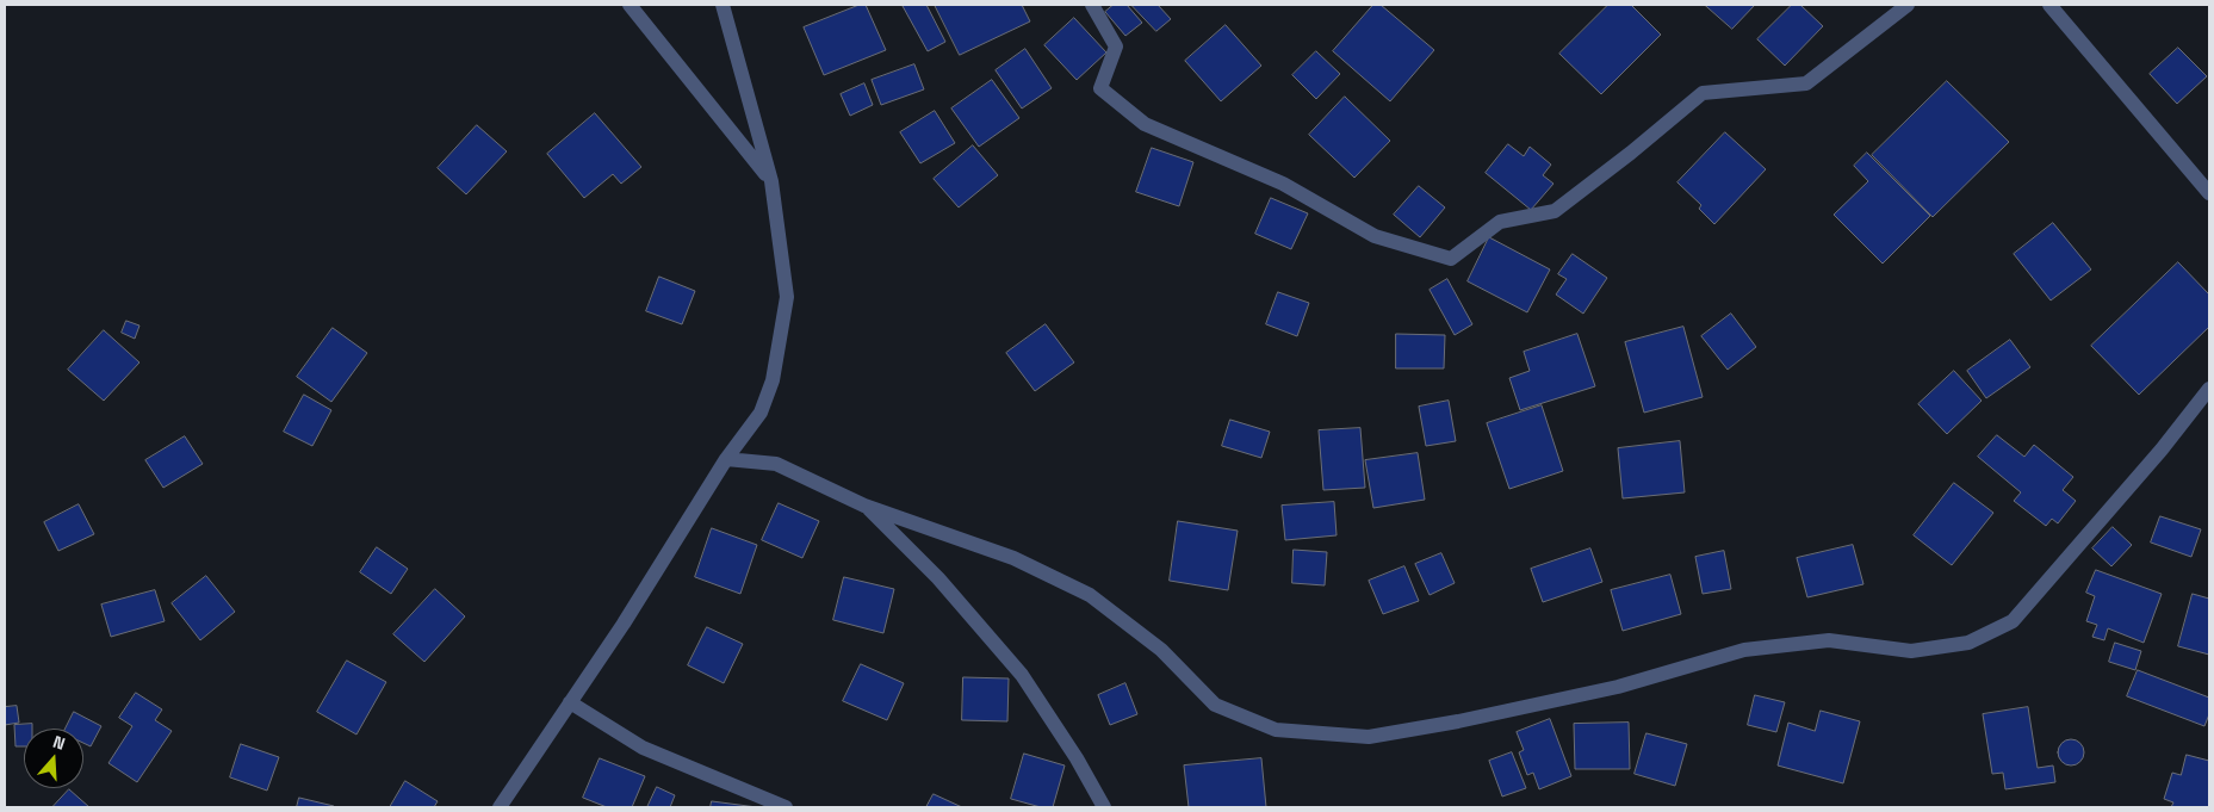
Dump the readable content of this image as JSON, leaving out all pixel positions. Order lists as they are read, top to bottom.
{
  "north": "top"
}
